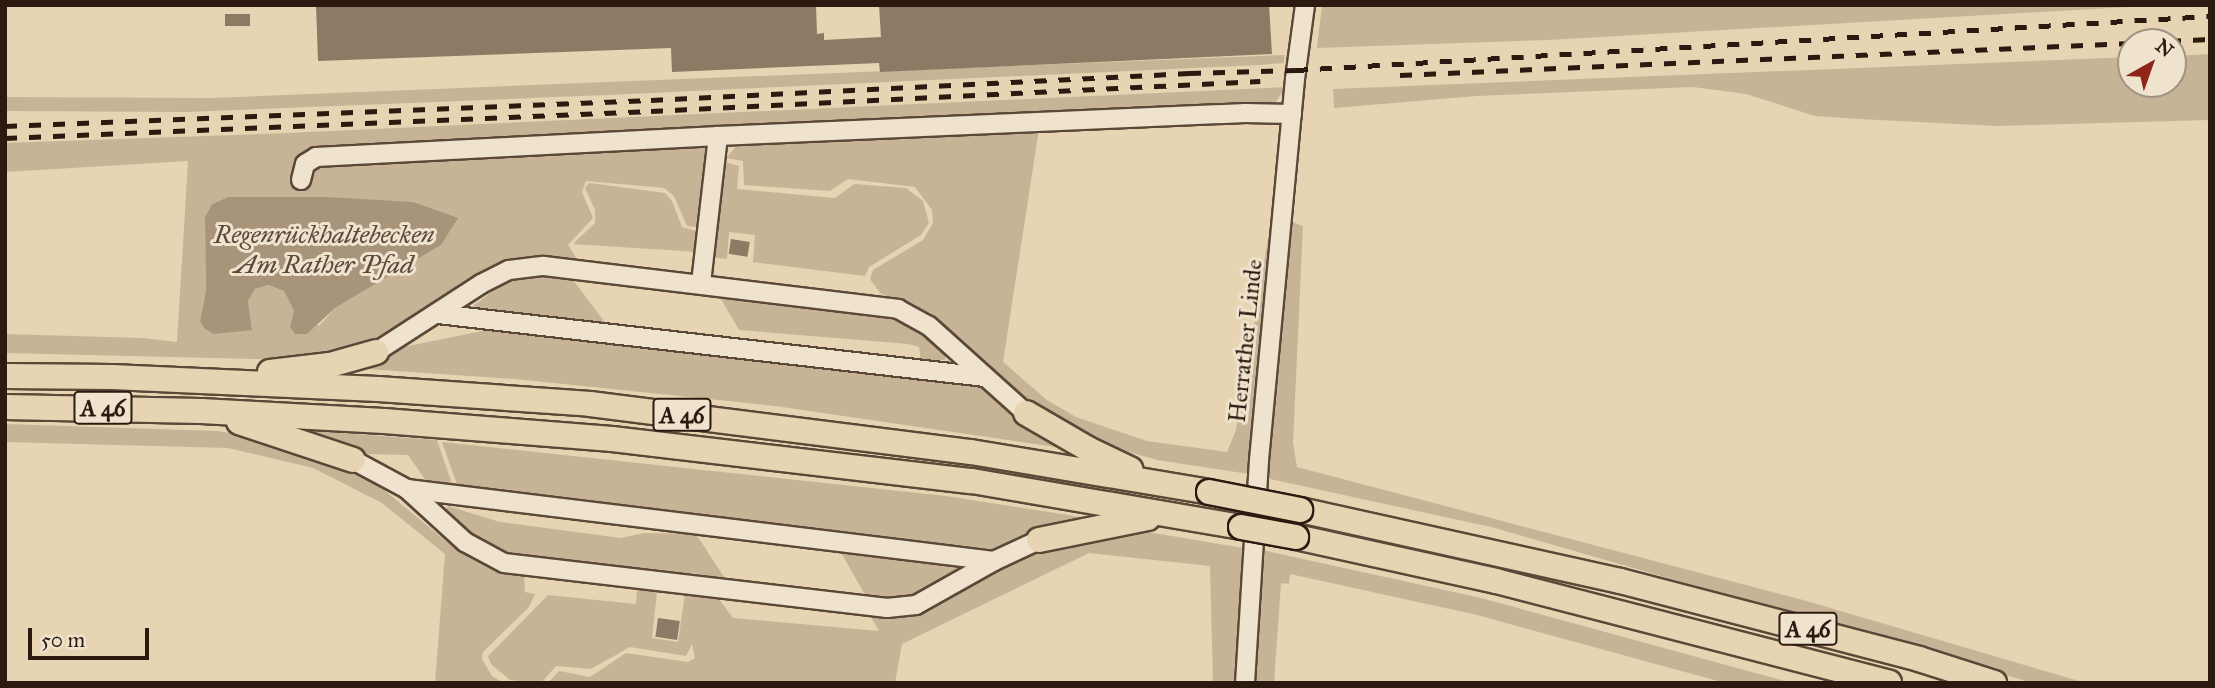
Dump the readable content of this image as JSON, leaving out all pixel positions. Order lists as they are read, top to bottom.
{
  "streets": {
    "highway": ["A 46"],
    "street": ["Herrather Linde"]
  },
  "water": ["Regenrückhaltebecken Am Rather Pfad"],
  "scale_bar": "50 m",
  "north": "top right"
}
